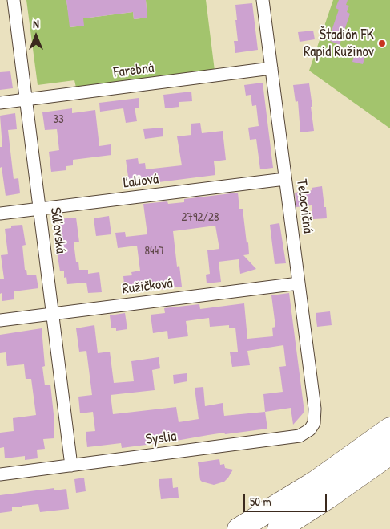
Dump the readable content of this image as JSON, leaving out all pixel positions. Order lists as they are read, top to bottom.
{
  "streets": {
    "street": [
      "Farebná",
      "Ľaliová",
      "Telocvičná",
      "Súľovská",
      "Ružičková",
      "Syslia"
    ]
  },
  "crossings": [
    ["Farebná", "Telocvičná"],
    ["Farebná", "Súľovská"],
    ["Ľaliová", "Telocvičná"],
    ["Ľaliová", "Súľovská"],
    ["Telocvičná", "Ružičková"],
    ["Telocvičná", "Syslia"],
    ["Súľovská", "Ružičková"],
    ["Súľovská", "Syslia"]
  ],
  "places": ["Štadión FK Rapid Ružinov"],
  "house_numbers": ["33", "2792/28", "8447"],
  "scale_bar": "50 m",
  "north": "top"
}
